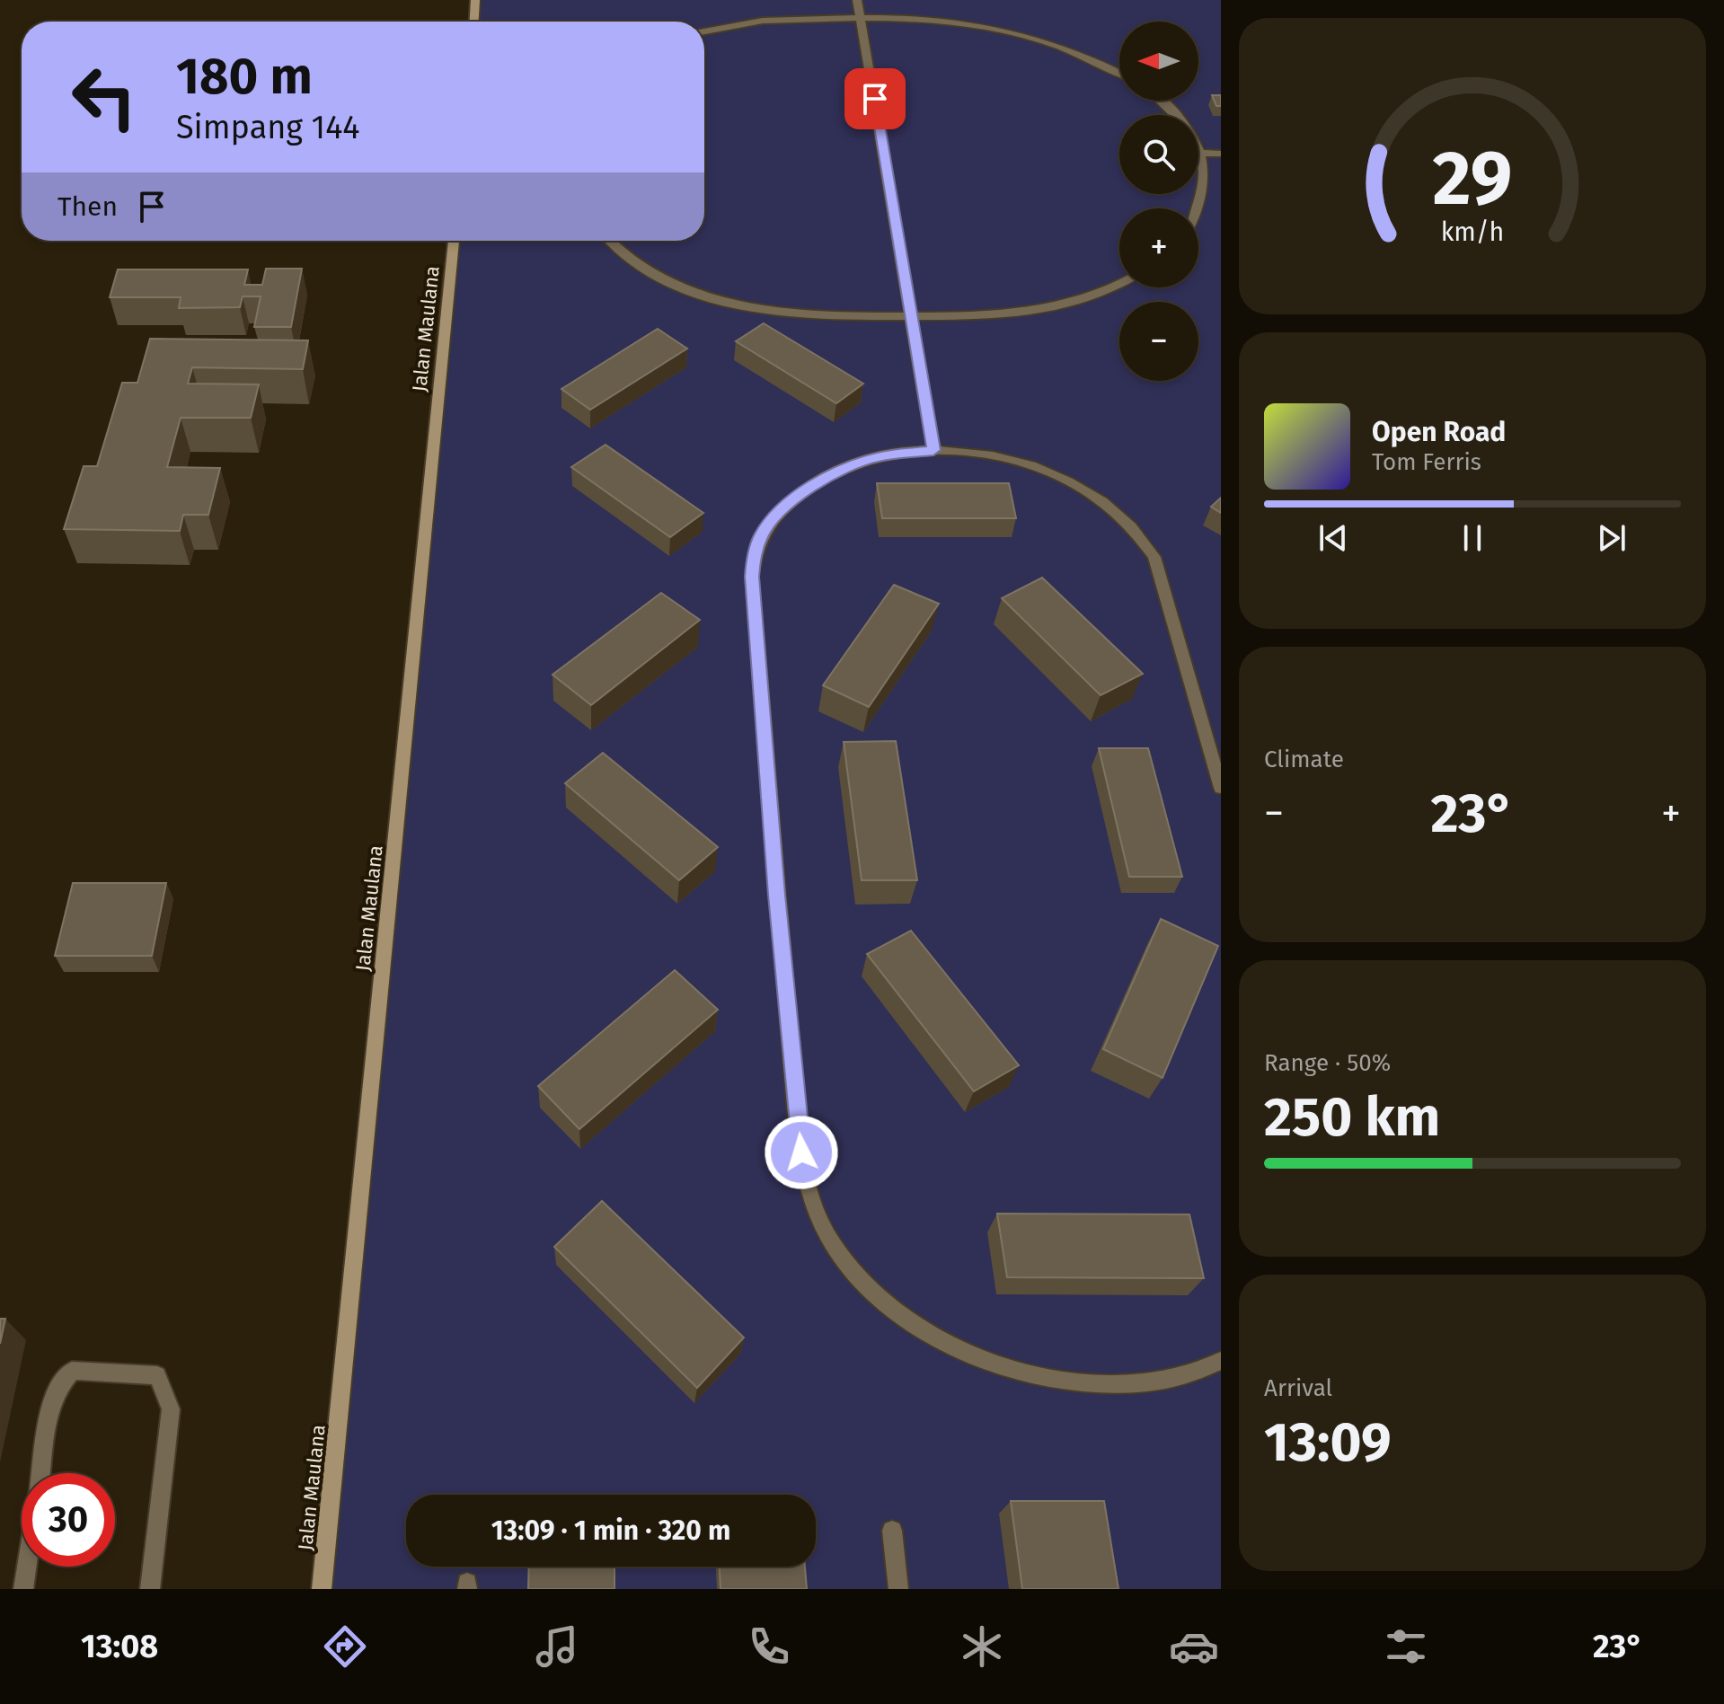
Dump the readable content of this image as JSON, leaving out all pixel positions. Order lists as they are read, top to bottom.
{
  "streets": {
    "main road": ["Jalan Maulana"]
  },
  "north": "left",
  "page": {
    "map_buttons": ["+", "−"],
    "turn": ["180 m", "Simpang 144"],
    "then": "Then",
    "song": ["Open Road", "Tom Ferris"],
    "tile": [
      "Climate",
      ["Range · 50%", "250 km"],
      ["Arrival", "13:09"]
    ],
    "heat": ["−", "23°", "+"],
    "limit": "30",
    "trip": "13:09 · 1 min · 320 m",
    "tabs": ["13:08", "23°"],
    "gauge": ["29", "km/h"]
  }
}
